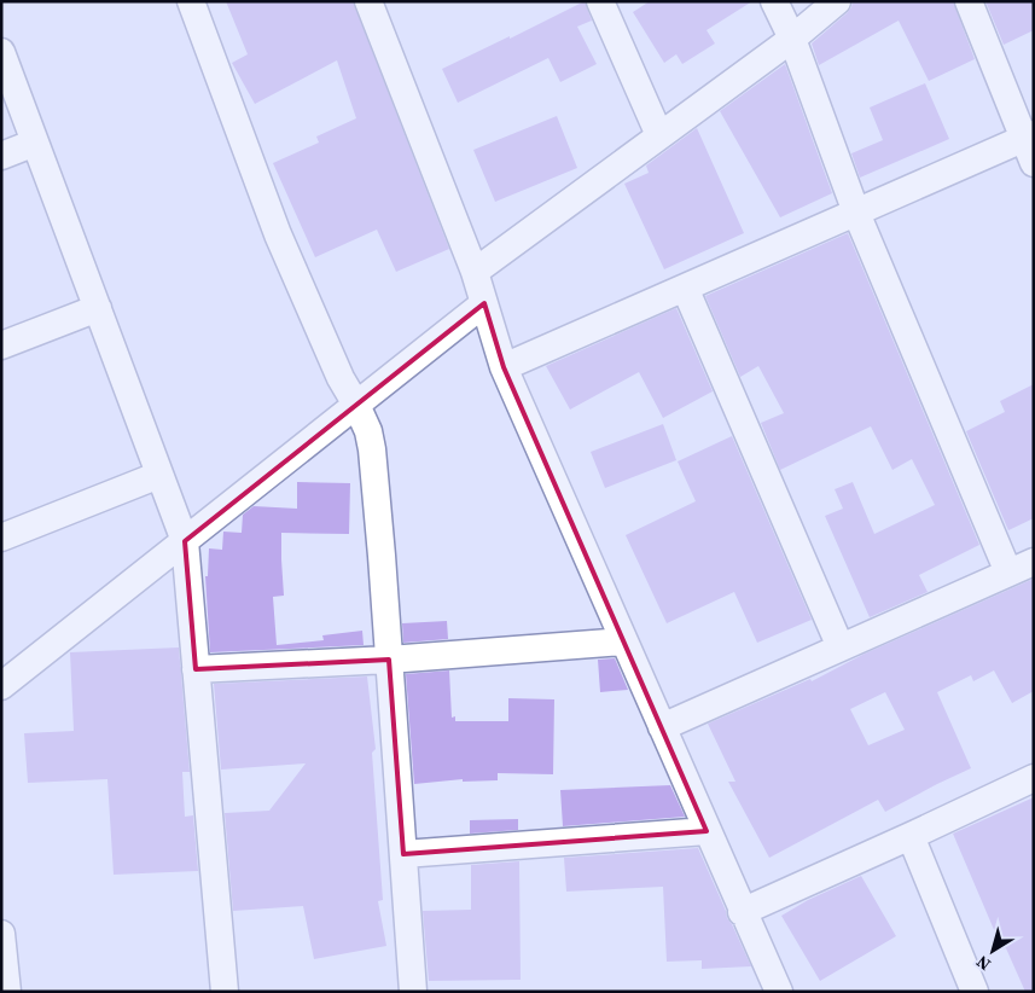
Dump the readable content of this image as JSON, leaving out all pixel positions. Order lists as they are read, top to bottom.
{
  "north": "bottom left"
}
